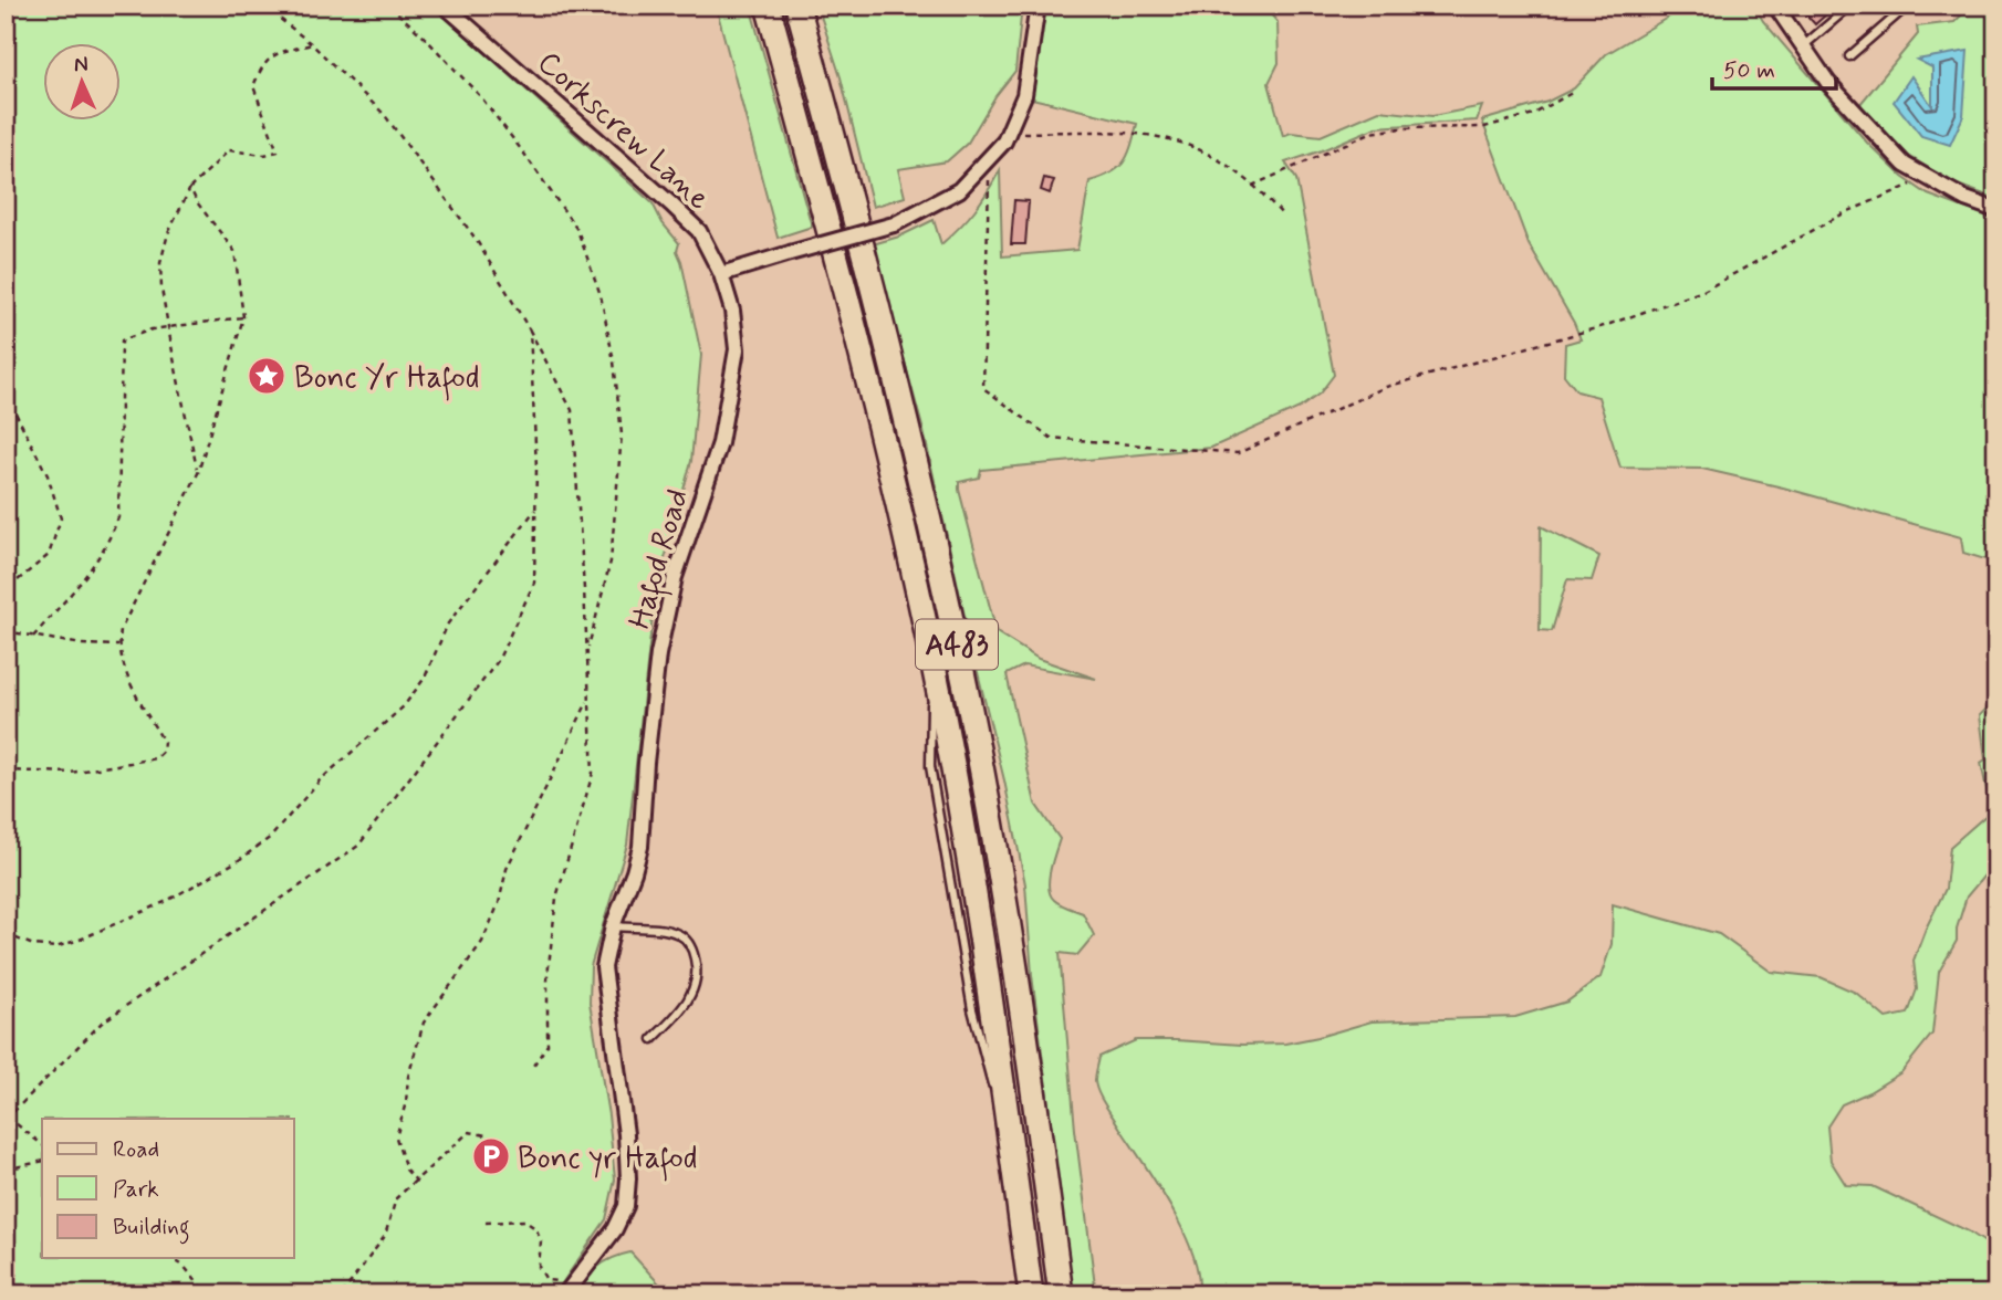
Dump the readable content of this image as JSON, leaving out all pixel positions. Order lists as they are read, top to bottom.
{
  "streets": {
    "highway": ["A483"],
    "street": ["Corkscrew Lane", "Hafod Road"]
  },
  "crossings": [
    ["Corkscrew Lane", "Hafod Road"]
  ],
  "places": {
    "place": ["Bonc Yr Hafod"],
    "parking": ["Bonc yr Hafod"]
  },
  "legend": ["Road", "Park", "Building"],
  "scale_bar": "50 m",
  "north": "top"
}
